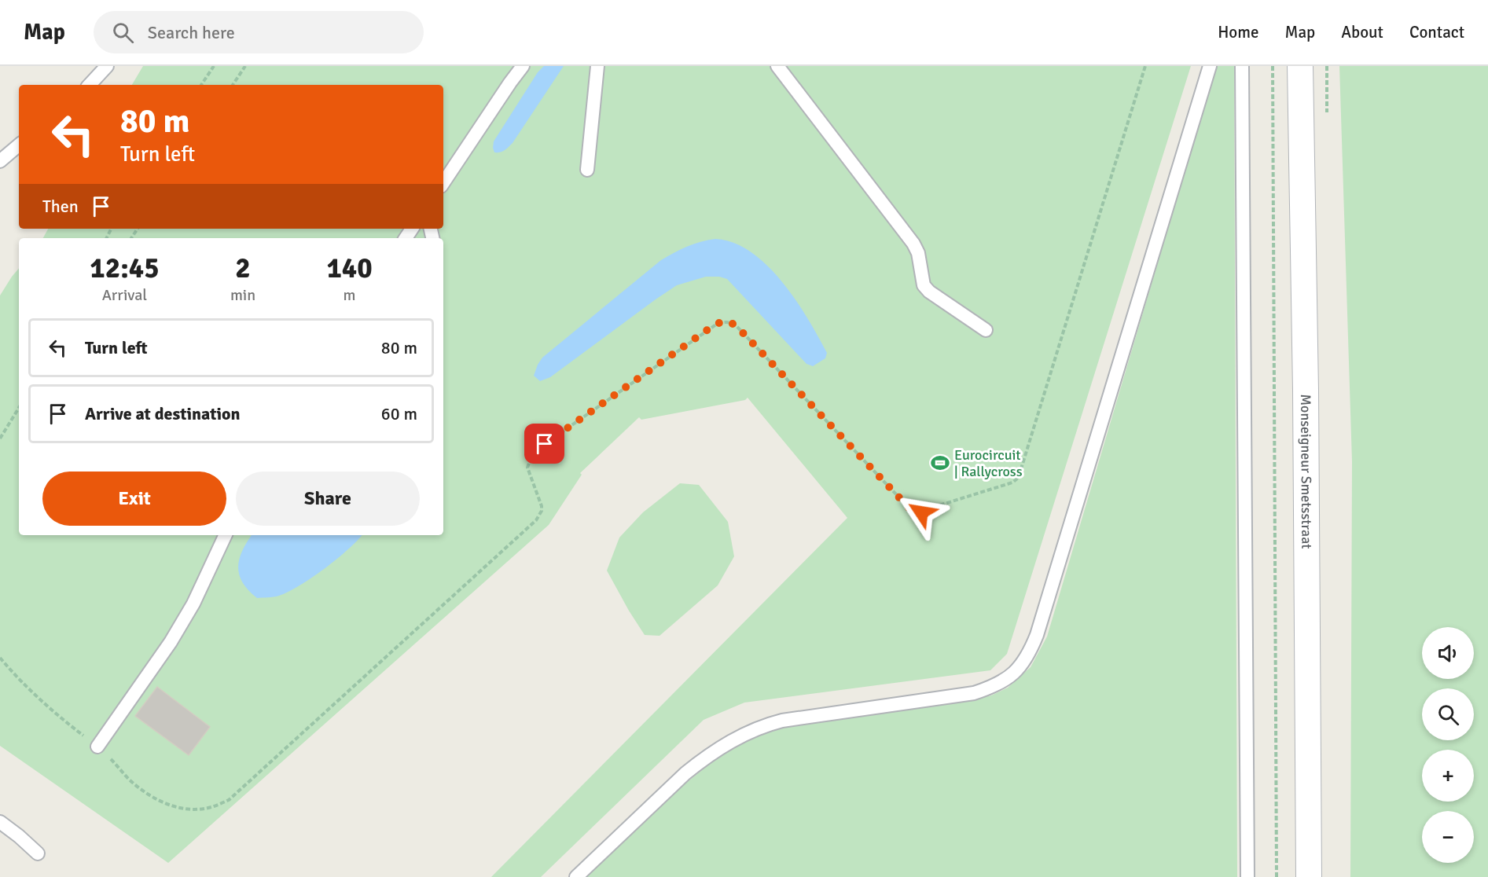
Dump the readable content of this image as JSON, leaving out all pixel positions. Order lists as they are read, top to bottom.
{
  "streets": {
    "street": ["Monseigneur Smetsstraat"]
  },
  "places": {
    "sports": ["Eurocircuit | Rallycross"]
  },
  "page": {
    "header": "Map",
    "search": "Search here",
    "nav": [
      "Home",
      "Map",
      "About",
      "Contact"
    ],
    "turn": ["80 m", "Turn left"],
    "then": "Then",
    "eta": [
      "12:45",
      "Arrival",
      "2",
      "min",
      "140",
      "m"
    ],
    "list": [
      {
        "name": "Turn left",
        "value": "80 m"
      },
      {
        "name": "Arrive at destination",
        "value": "60 m"
      }
    ],
    "buttons": ["Exit", "Share"],
    "map_buttons": ["+", "−"]
  }
}
